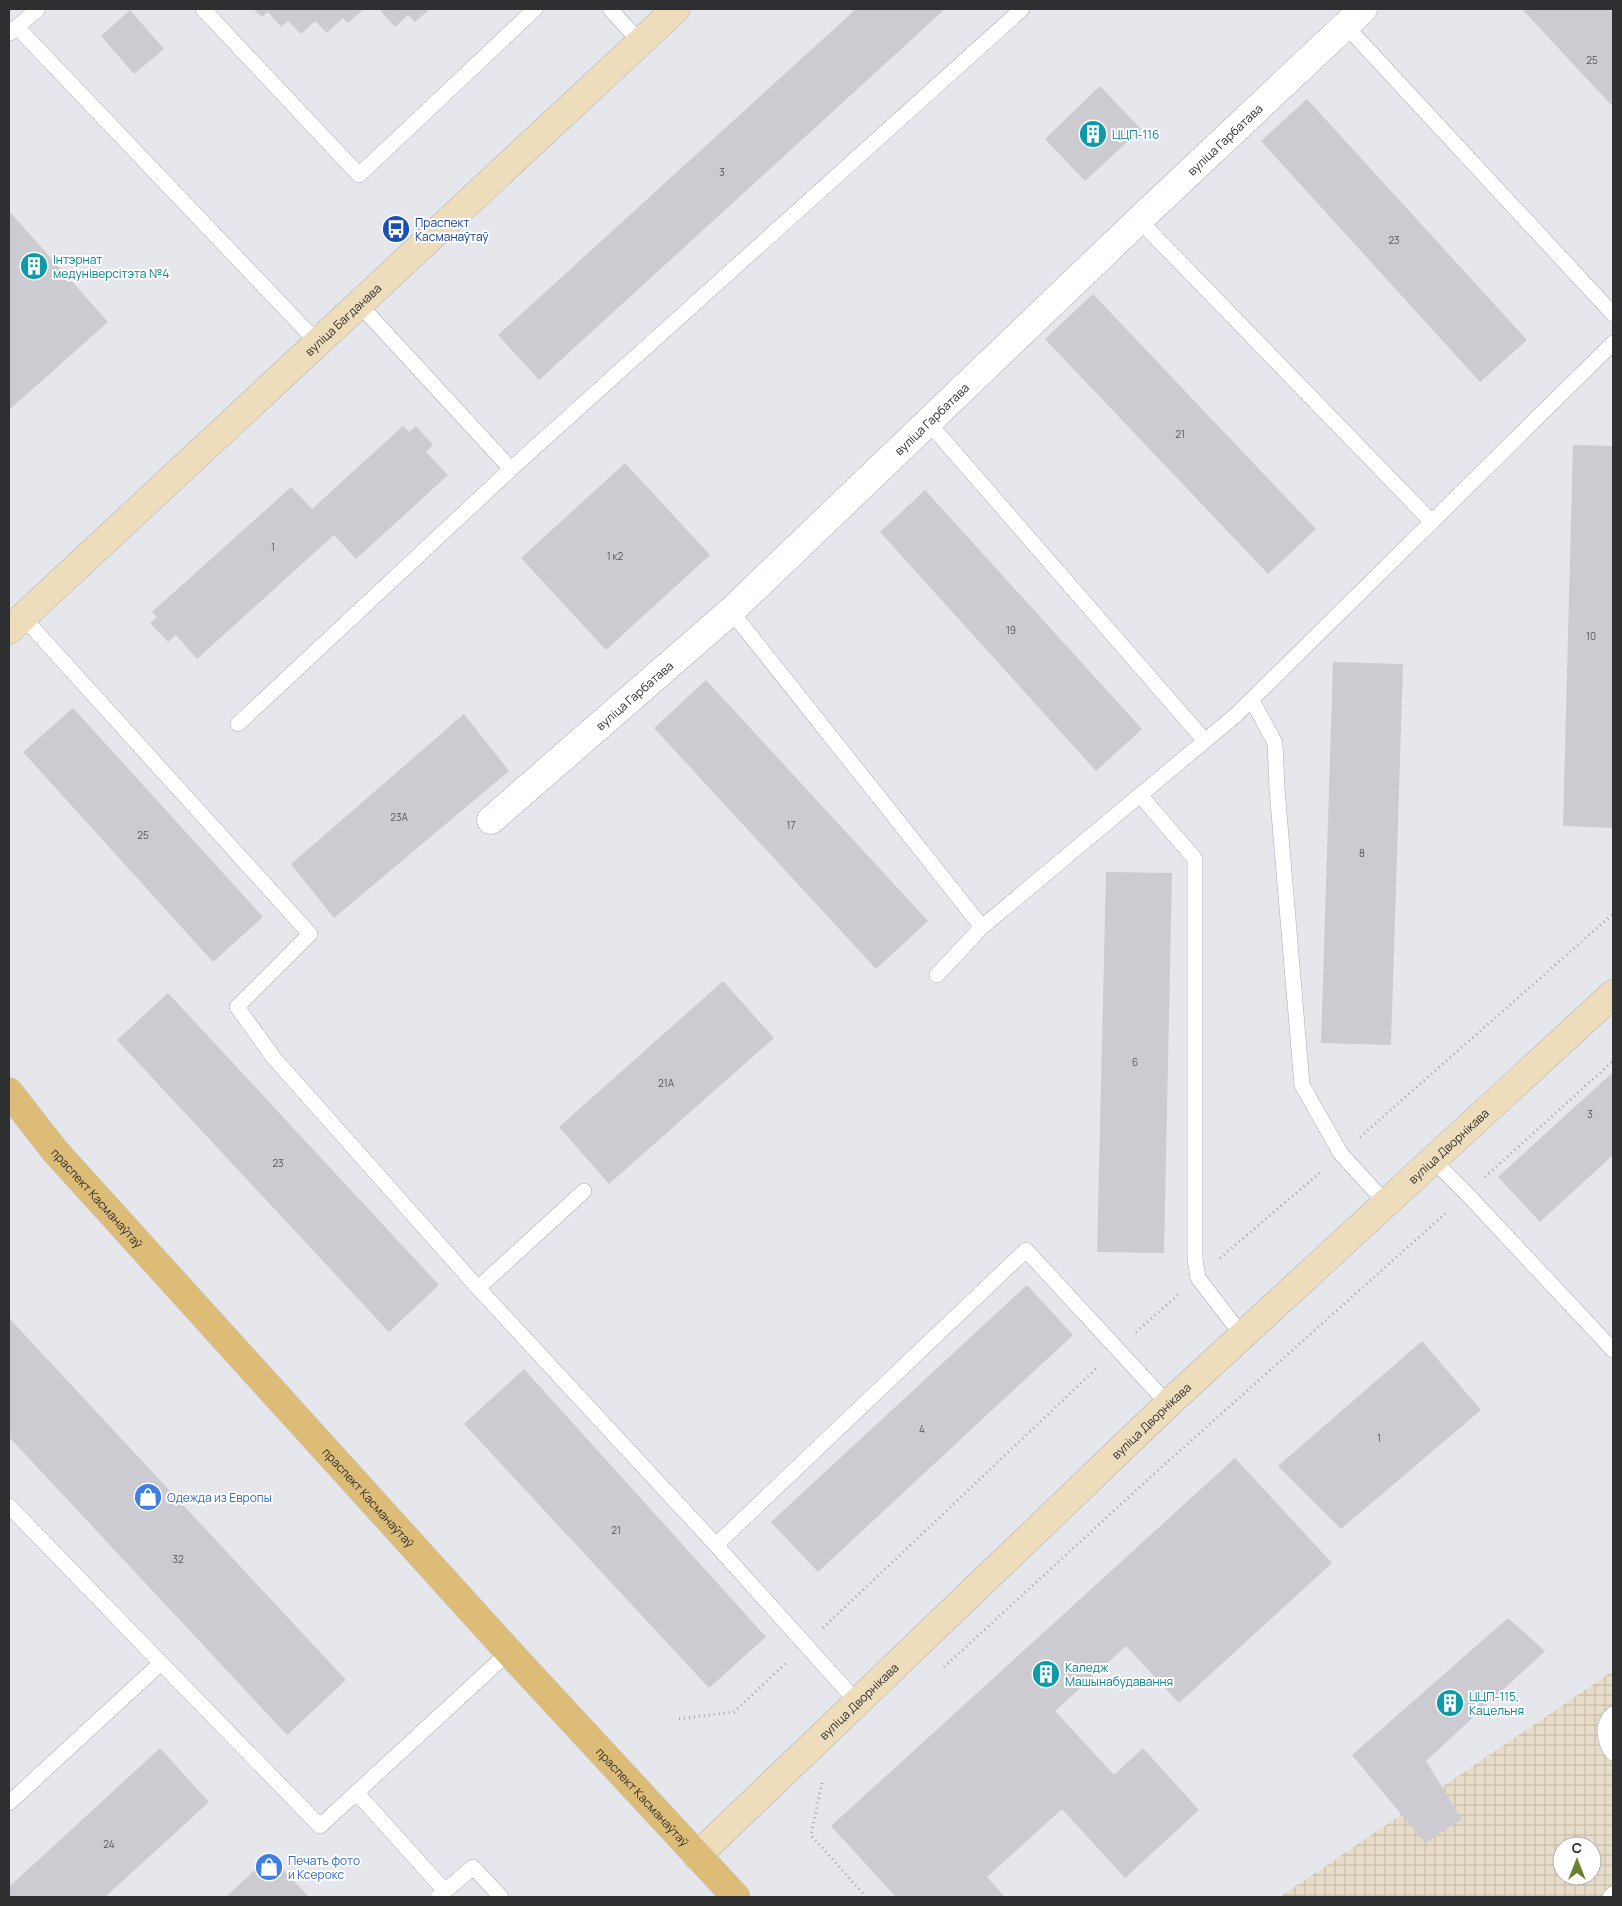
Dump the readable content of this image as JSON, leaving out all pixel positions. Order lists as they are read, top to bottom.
{
  "streets": {
    "main road": ["праспект Касманаўтаў"],
    "street": ["вуліца Гарбатава", "вуліца Багданава", "вуліца Дворнікава"]
  },
  "crossings": [
    ["вуліца Дворнікава", "праспект Касманаўтаў"]
  ],
  "places": {
    "building": [
      "ЦЦП-116",
      "Інтэрнат медуніверсітэта №4",
      "Каледж Машынабудавання",
      "ЦЦП-115, Кацельня"
    ],
    "bus stop": ["Праспект Касманаўтаў"],
    "shop": ["Одежда из Европы", "Печать фото и Ксерокс"]
  },
  "house_numbers": [
    "25",
    "3",
    "23",
    "21",
    "1",
    "1 к2",
    "19",
    "10",
    "23А",
    "17",
    "25",
    "8",
    "6",
    "21А",
    "3",
    "23",
    "4",
    "1",
    "21",
    "32",
    "24"
  ],
  "north": "top"
}
